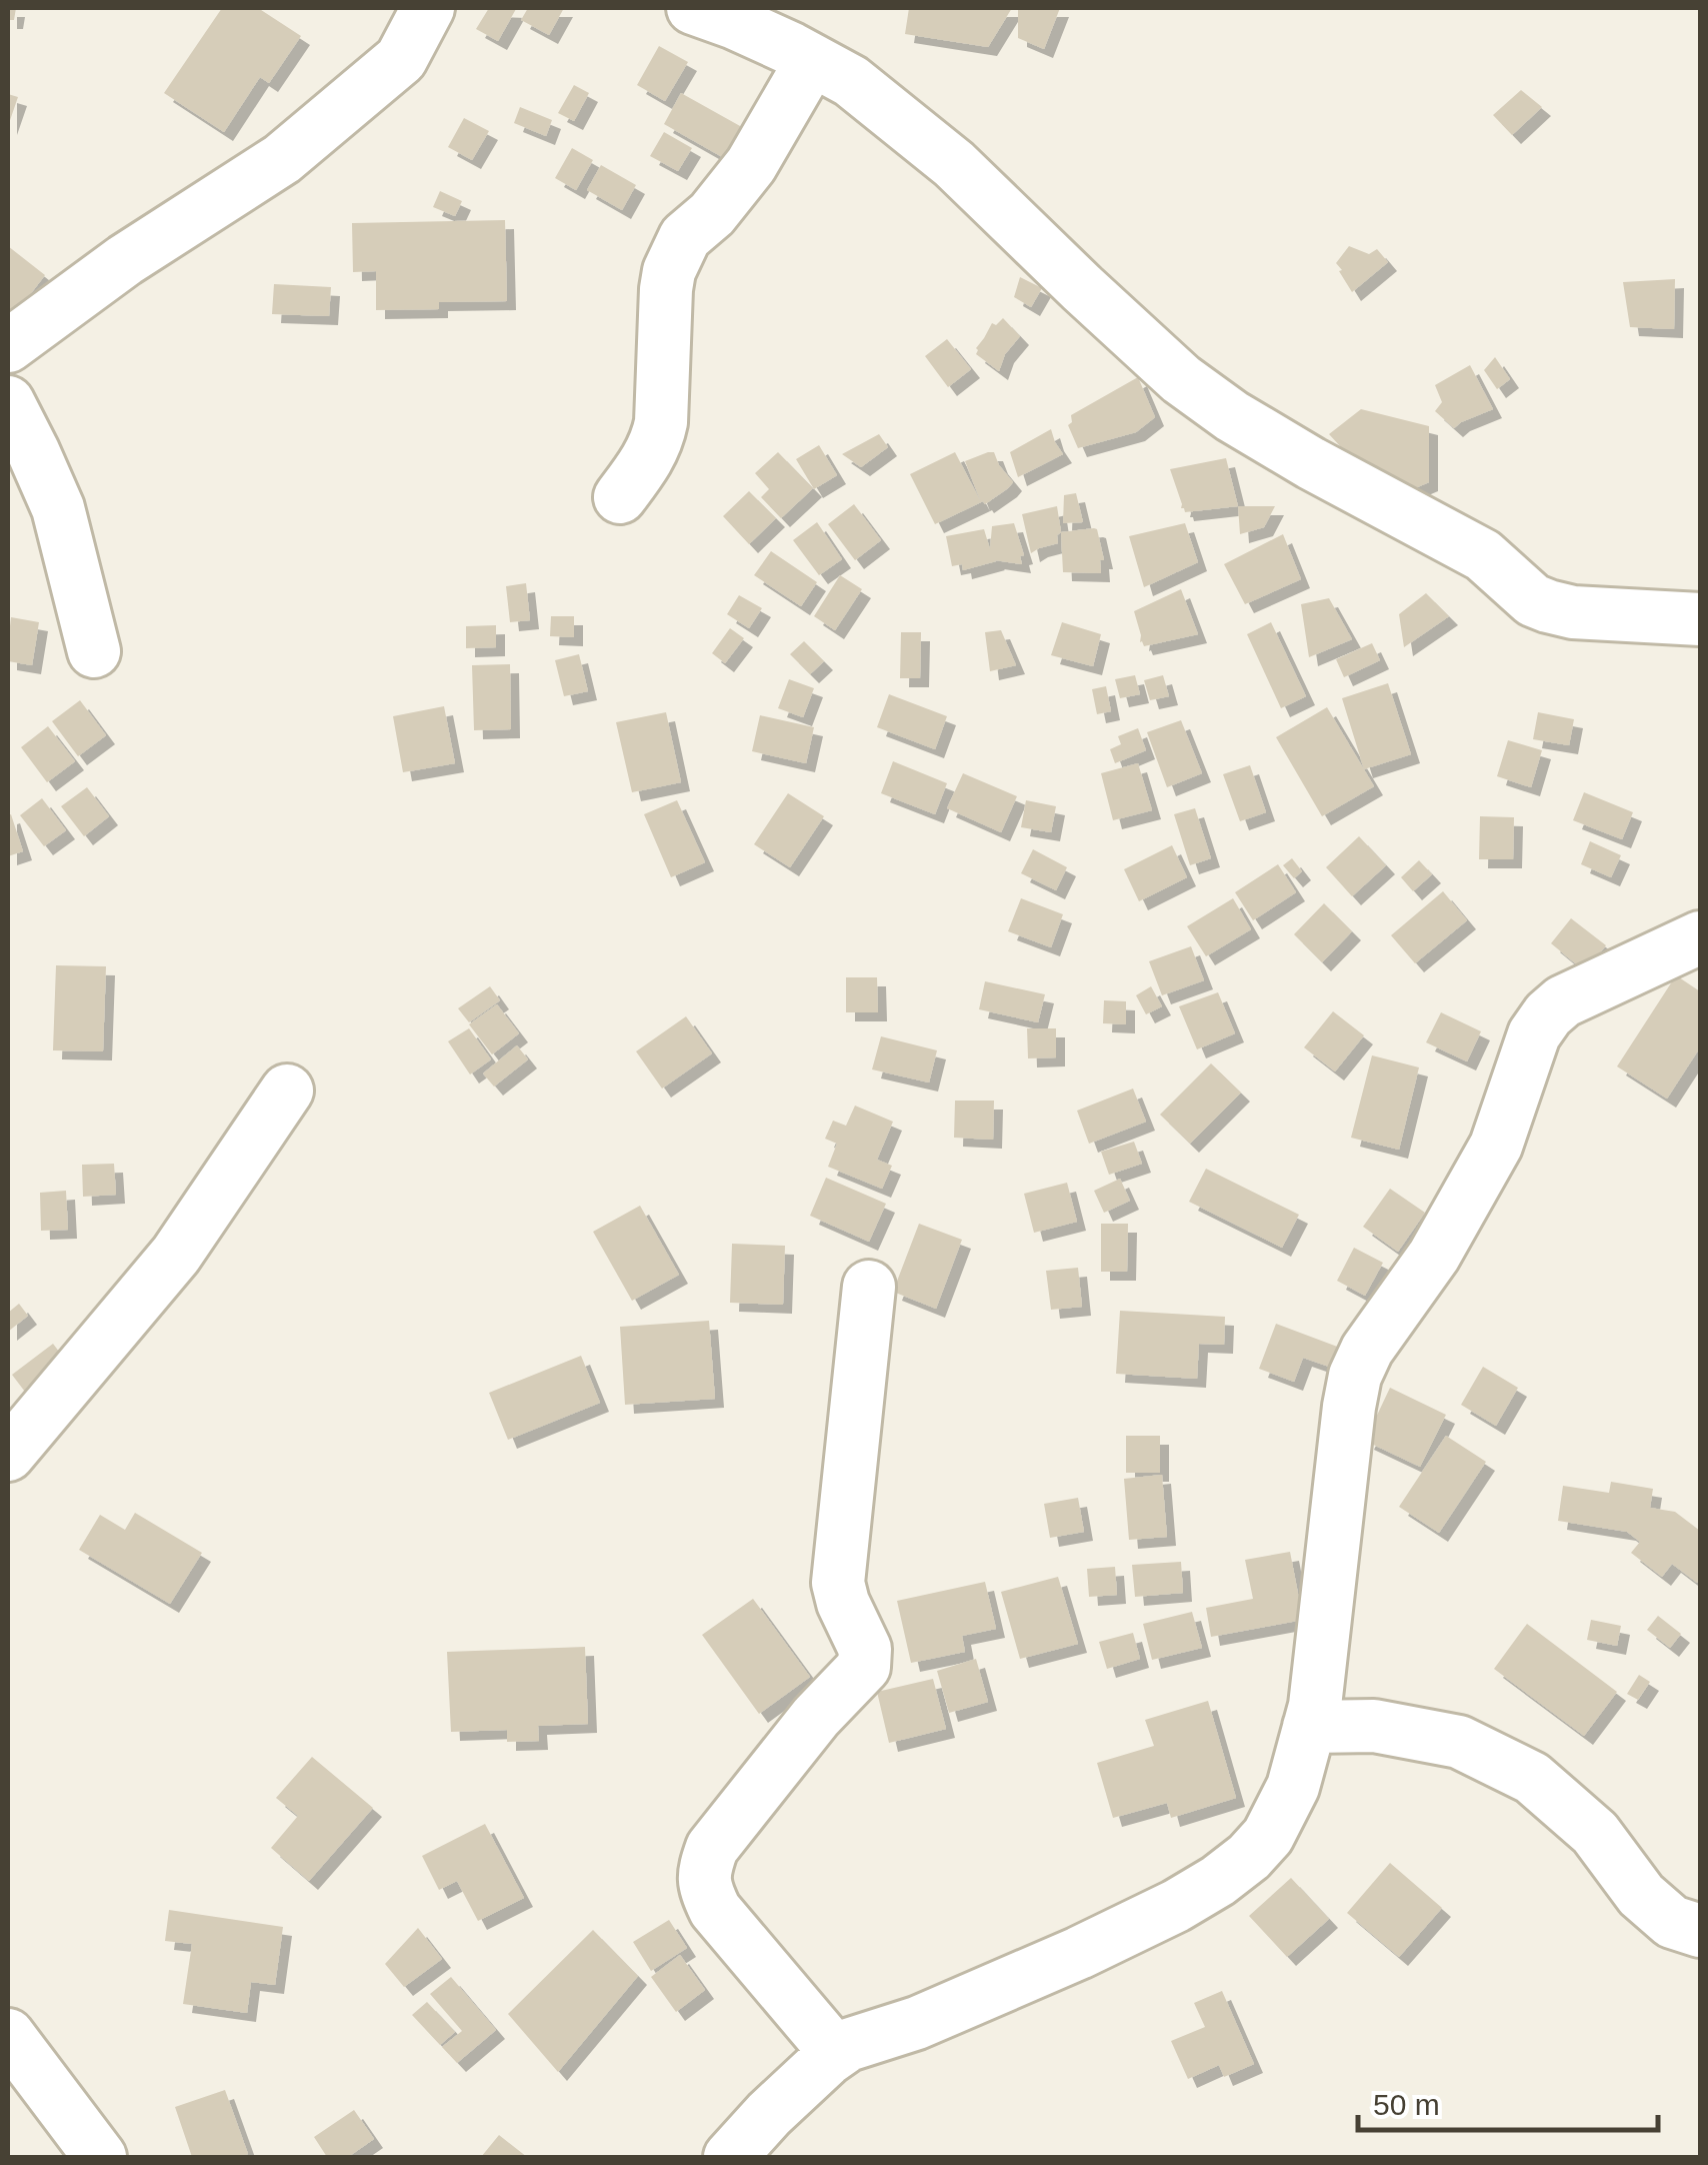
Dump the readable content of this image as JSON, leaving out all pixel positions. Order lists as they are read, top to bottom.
{
  "scale_bar": "50 m"
}
